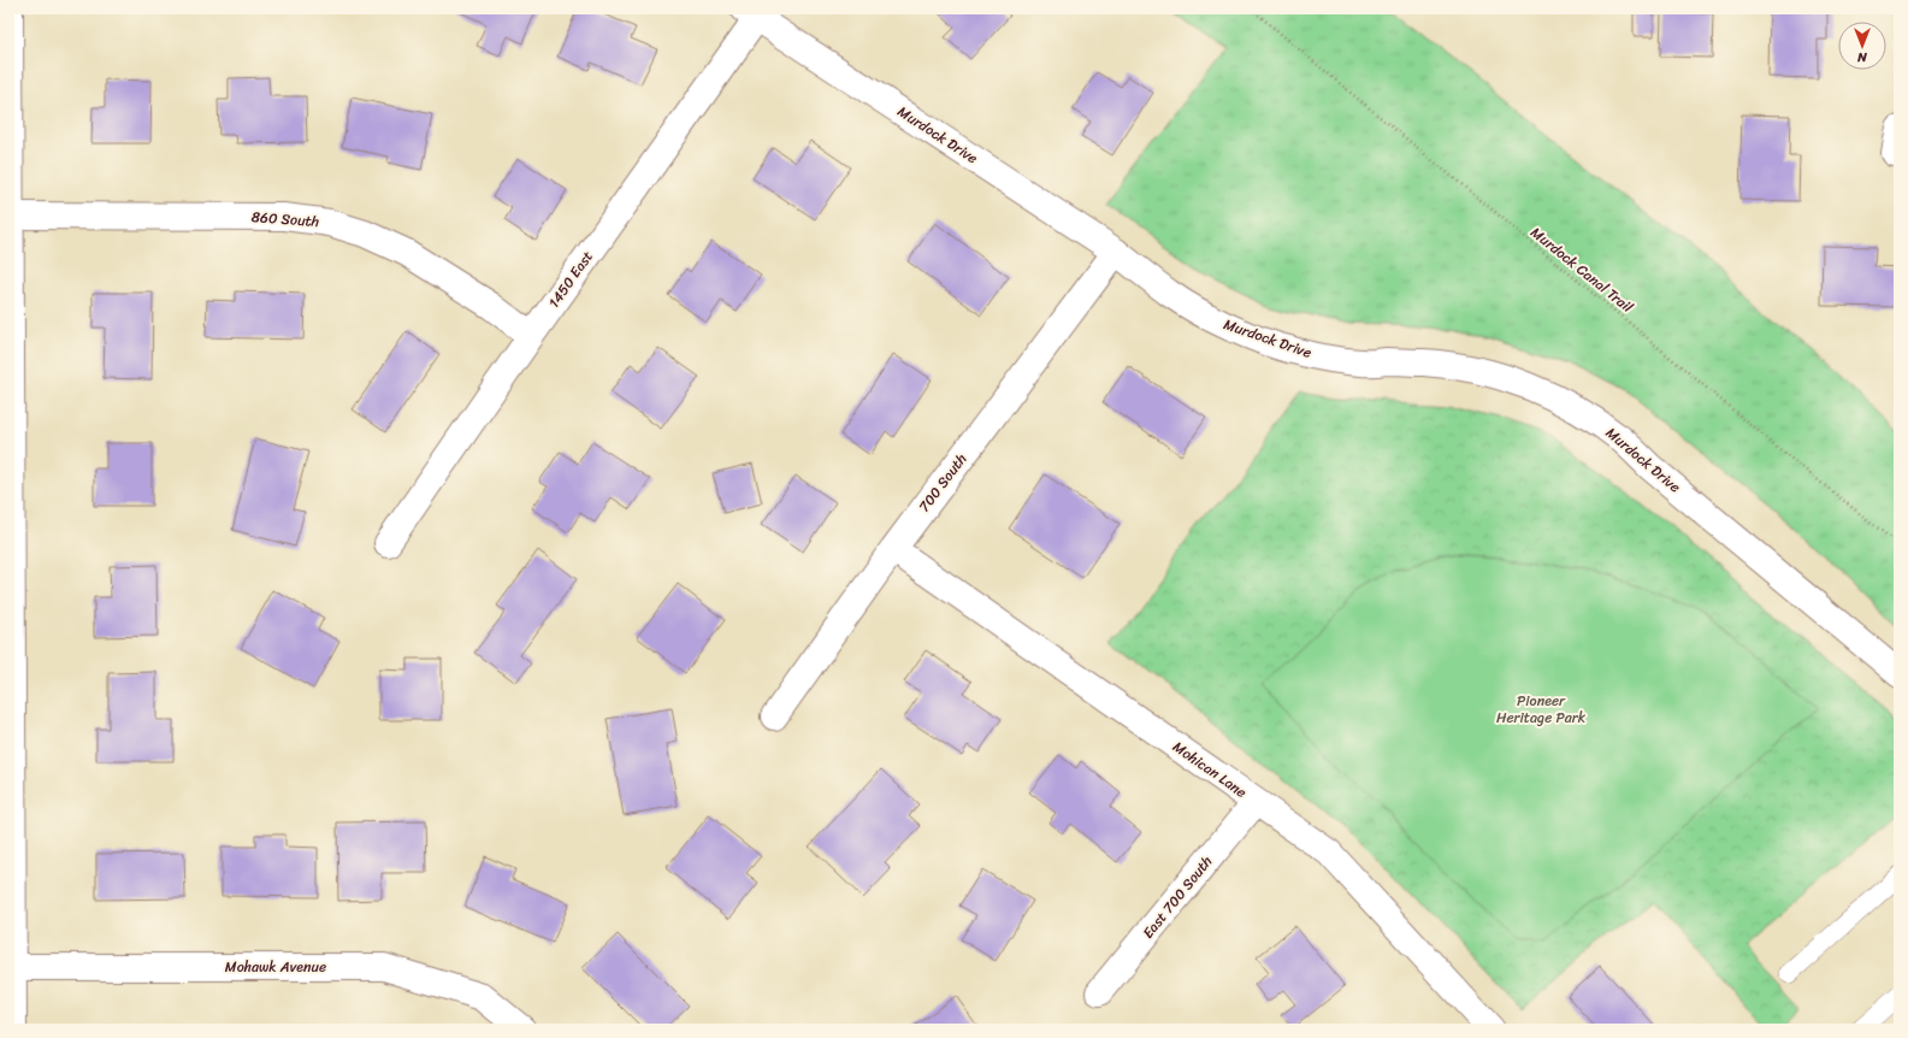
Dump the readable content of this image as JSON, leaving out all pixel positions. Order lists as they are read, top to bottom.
{
  "streets": {
    "street": [
      "Murdock Drive",
      "860 South",
      "1450 East",
      "700 South",
      "Mohican Lane",
      "East 700 South",
      "Mohawk Avenue"
    ],
    "path": ["Murdock Canal Trail"]
  },
  "crossings": [
    ["Murdock Drive", "1450 East"],
    ["Murdock Drive", "700 South"],
    ["860 South", "1450 East"],
    ["700 South", "Mohican Lane"],
    ["Mohican Lane", "East 700 South"]
  ],
  "parks": ["Pioneer Heritage Park"],
  "north": "bottom"
}
